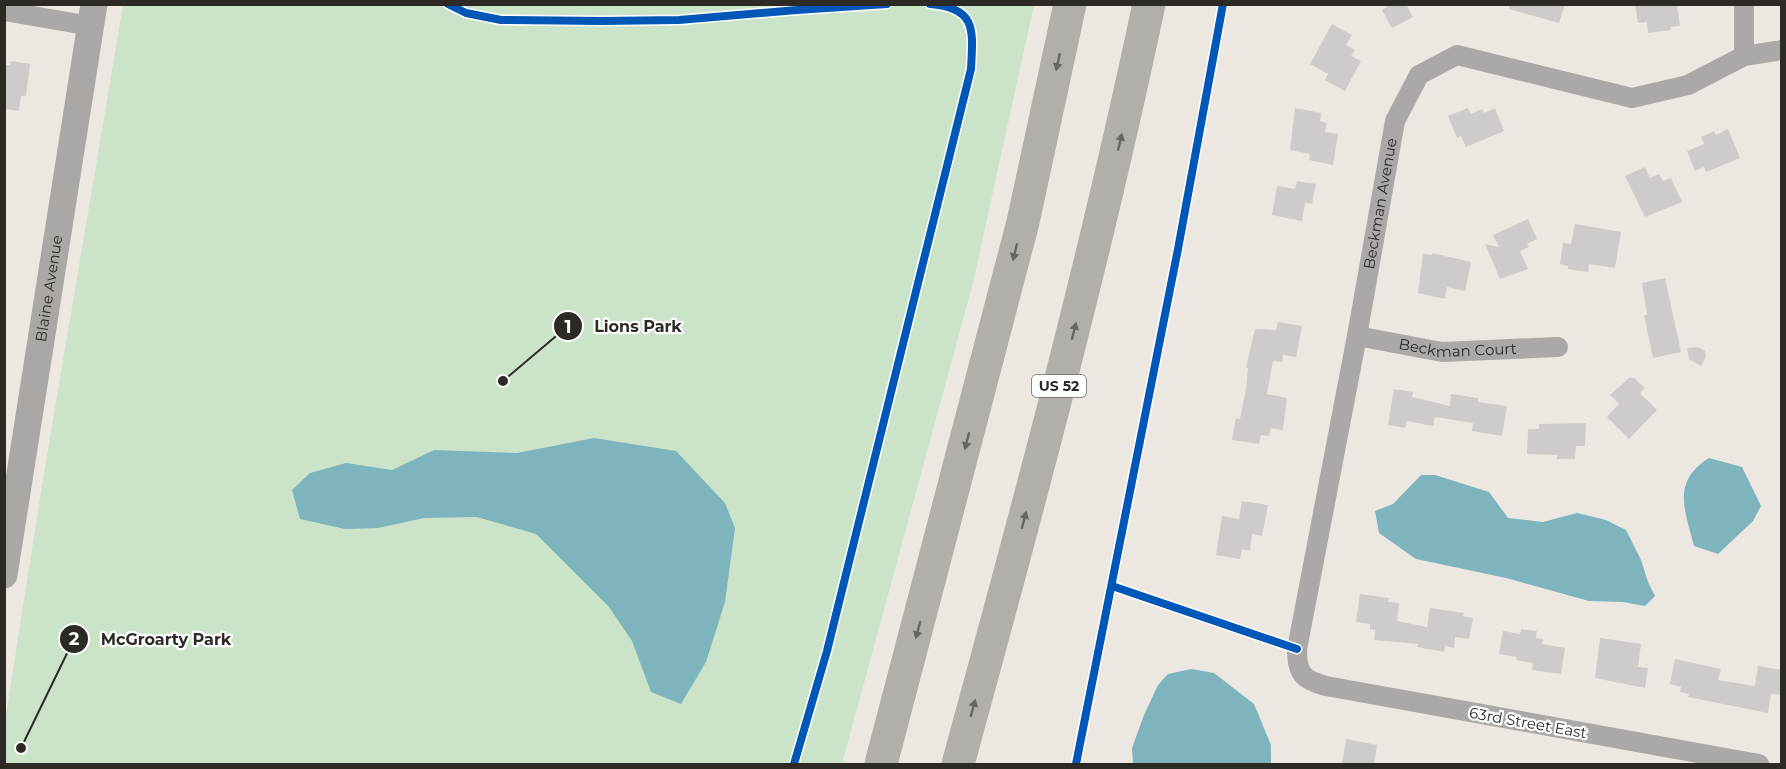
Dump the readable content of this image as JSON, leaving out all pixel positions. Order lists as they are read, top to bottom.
{
  "streets": {
    "highway": ["US 52"],
    "street": [
      "Beckman Avenue",
      "Blaine Avenue",
      "Beckman Court",
      "63rd Street East"
    ]
  },
  "crossings": [
    ["Beckman Avenue", "Beckman Court"],
    ["Beckman Avenue", "63rd Street East"]
  ],
  "places": ["Lions Park", "McGroarty Park"]
}
